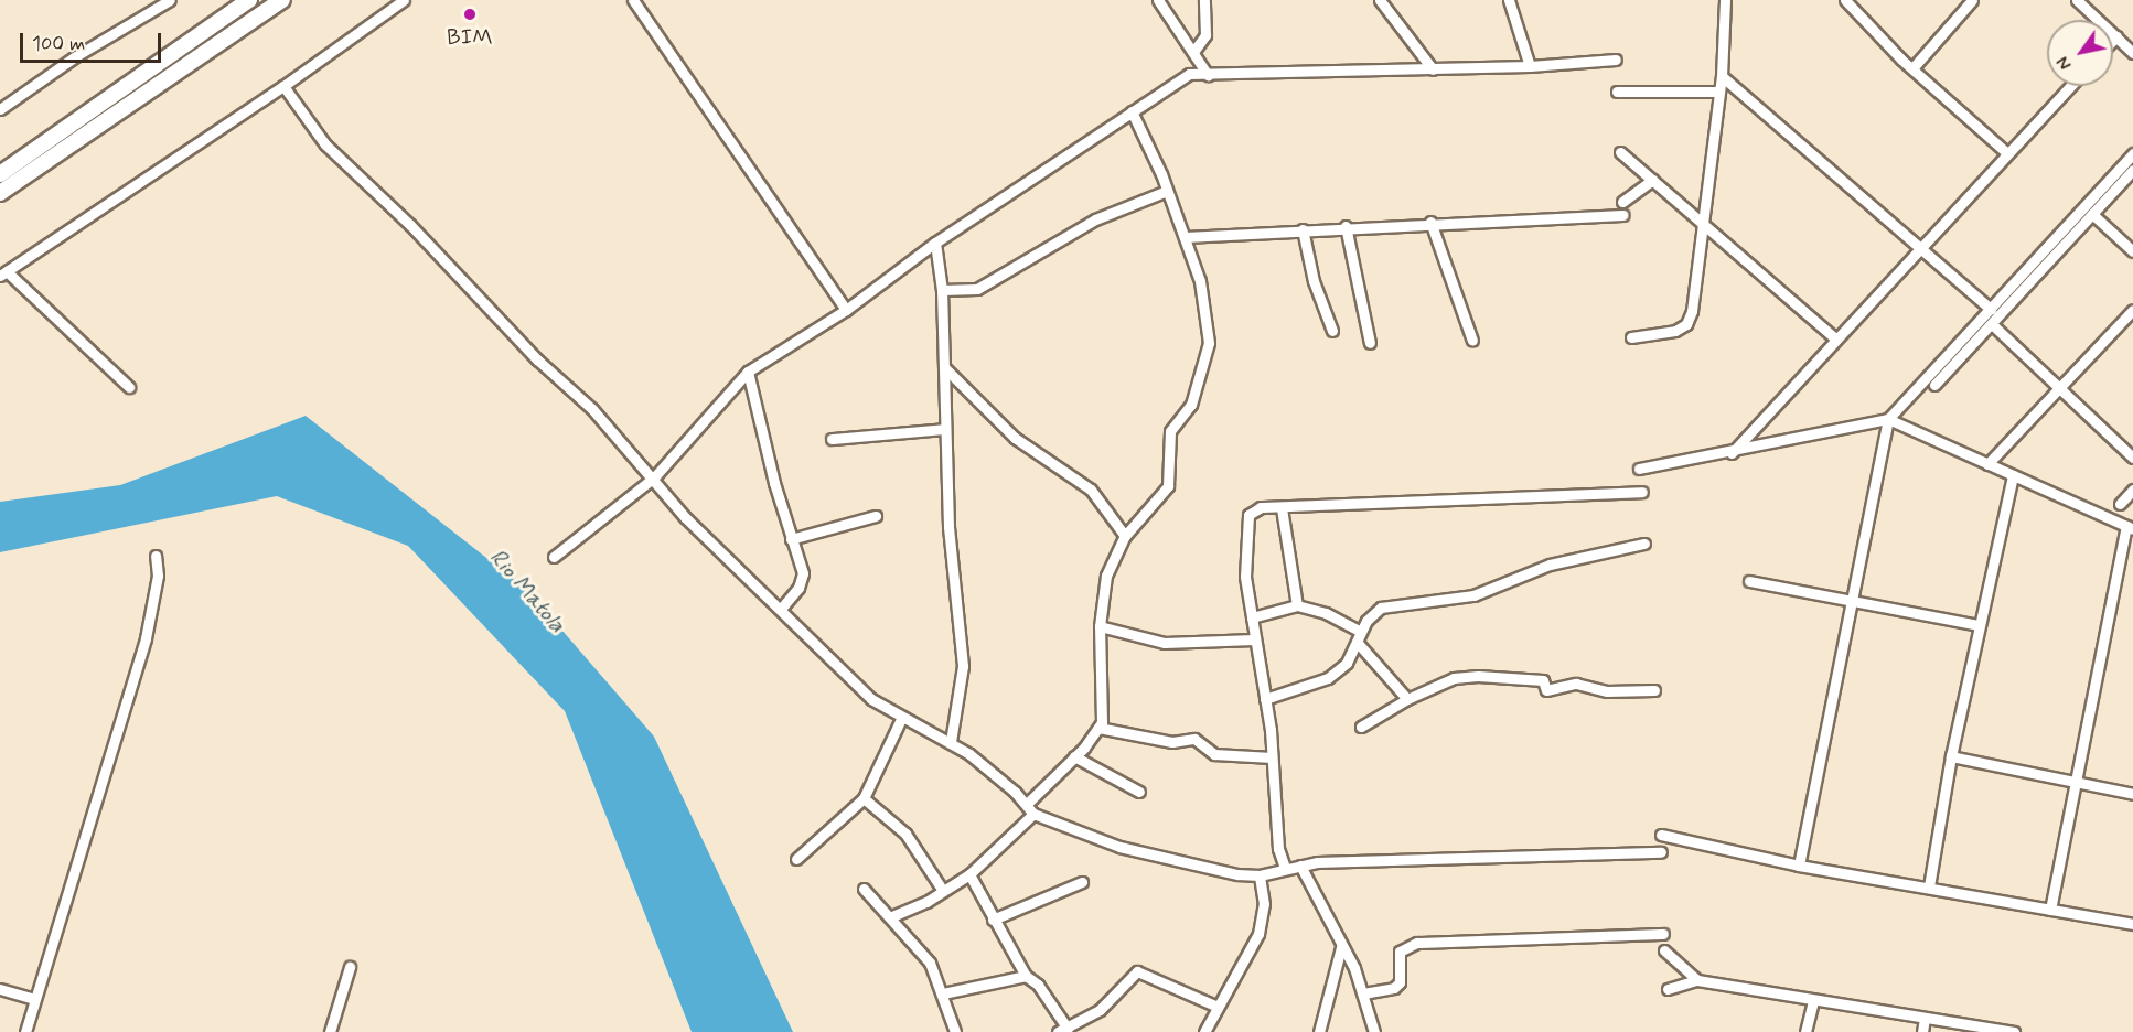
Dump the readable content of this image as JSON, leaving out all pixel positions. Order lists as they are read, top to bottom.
{
  "water": ["Rio Matola"],
  "places": ["BIM"],
  "scale_bar": "100 m",
  "north": "bottom left"
}
